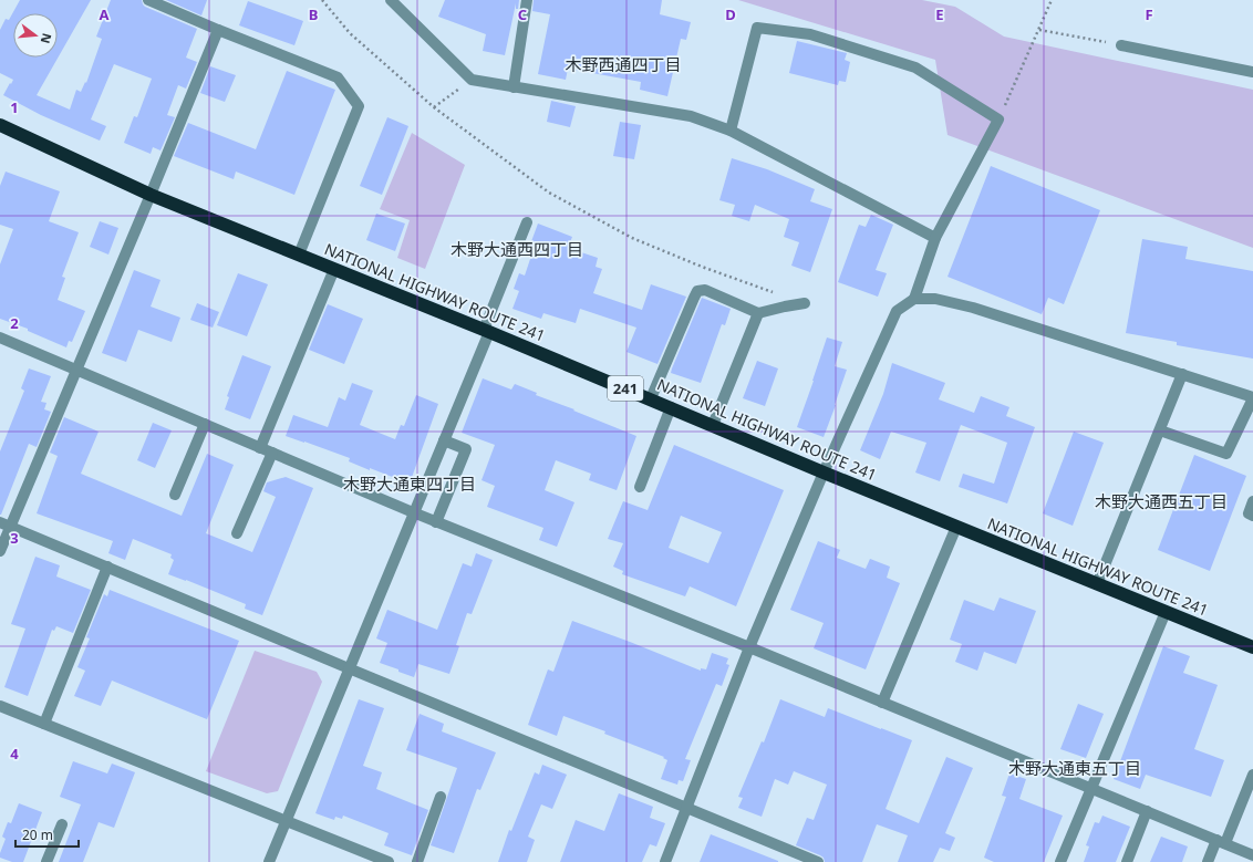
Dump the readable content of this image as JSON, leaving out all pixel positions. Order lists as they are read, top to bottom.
{
  "streets": {
    "highway": ["NATIONAL HIGHWAY ROUTE 241", "241"]
  },
  "districts": [
    "木野西通四丁目",
    "木野大通西四丁目",
    "木野大通東四丁目",
    "木野大通西五丁目",
    "木野大通東五丁目"
  ],
  "scale_bar": "20 m",
  "north": "right",
  "grid": {
    "columns": [
      "A",
      "B",
      "C",
      "D",
      "E",
      "F"
    ],
    "rows": [
      "1",
      "2",
      "3",
      "4"
    ]
  }
}
